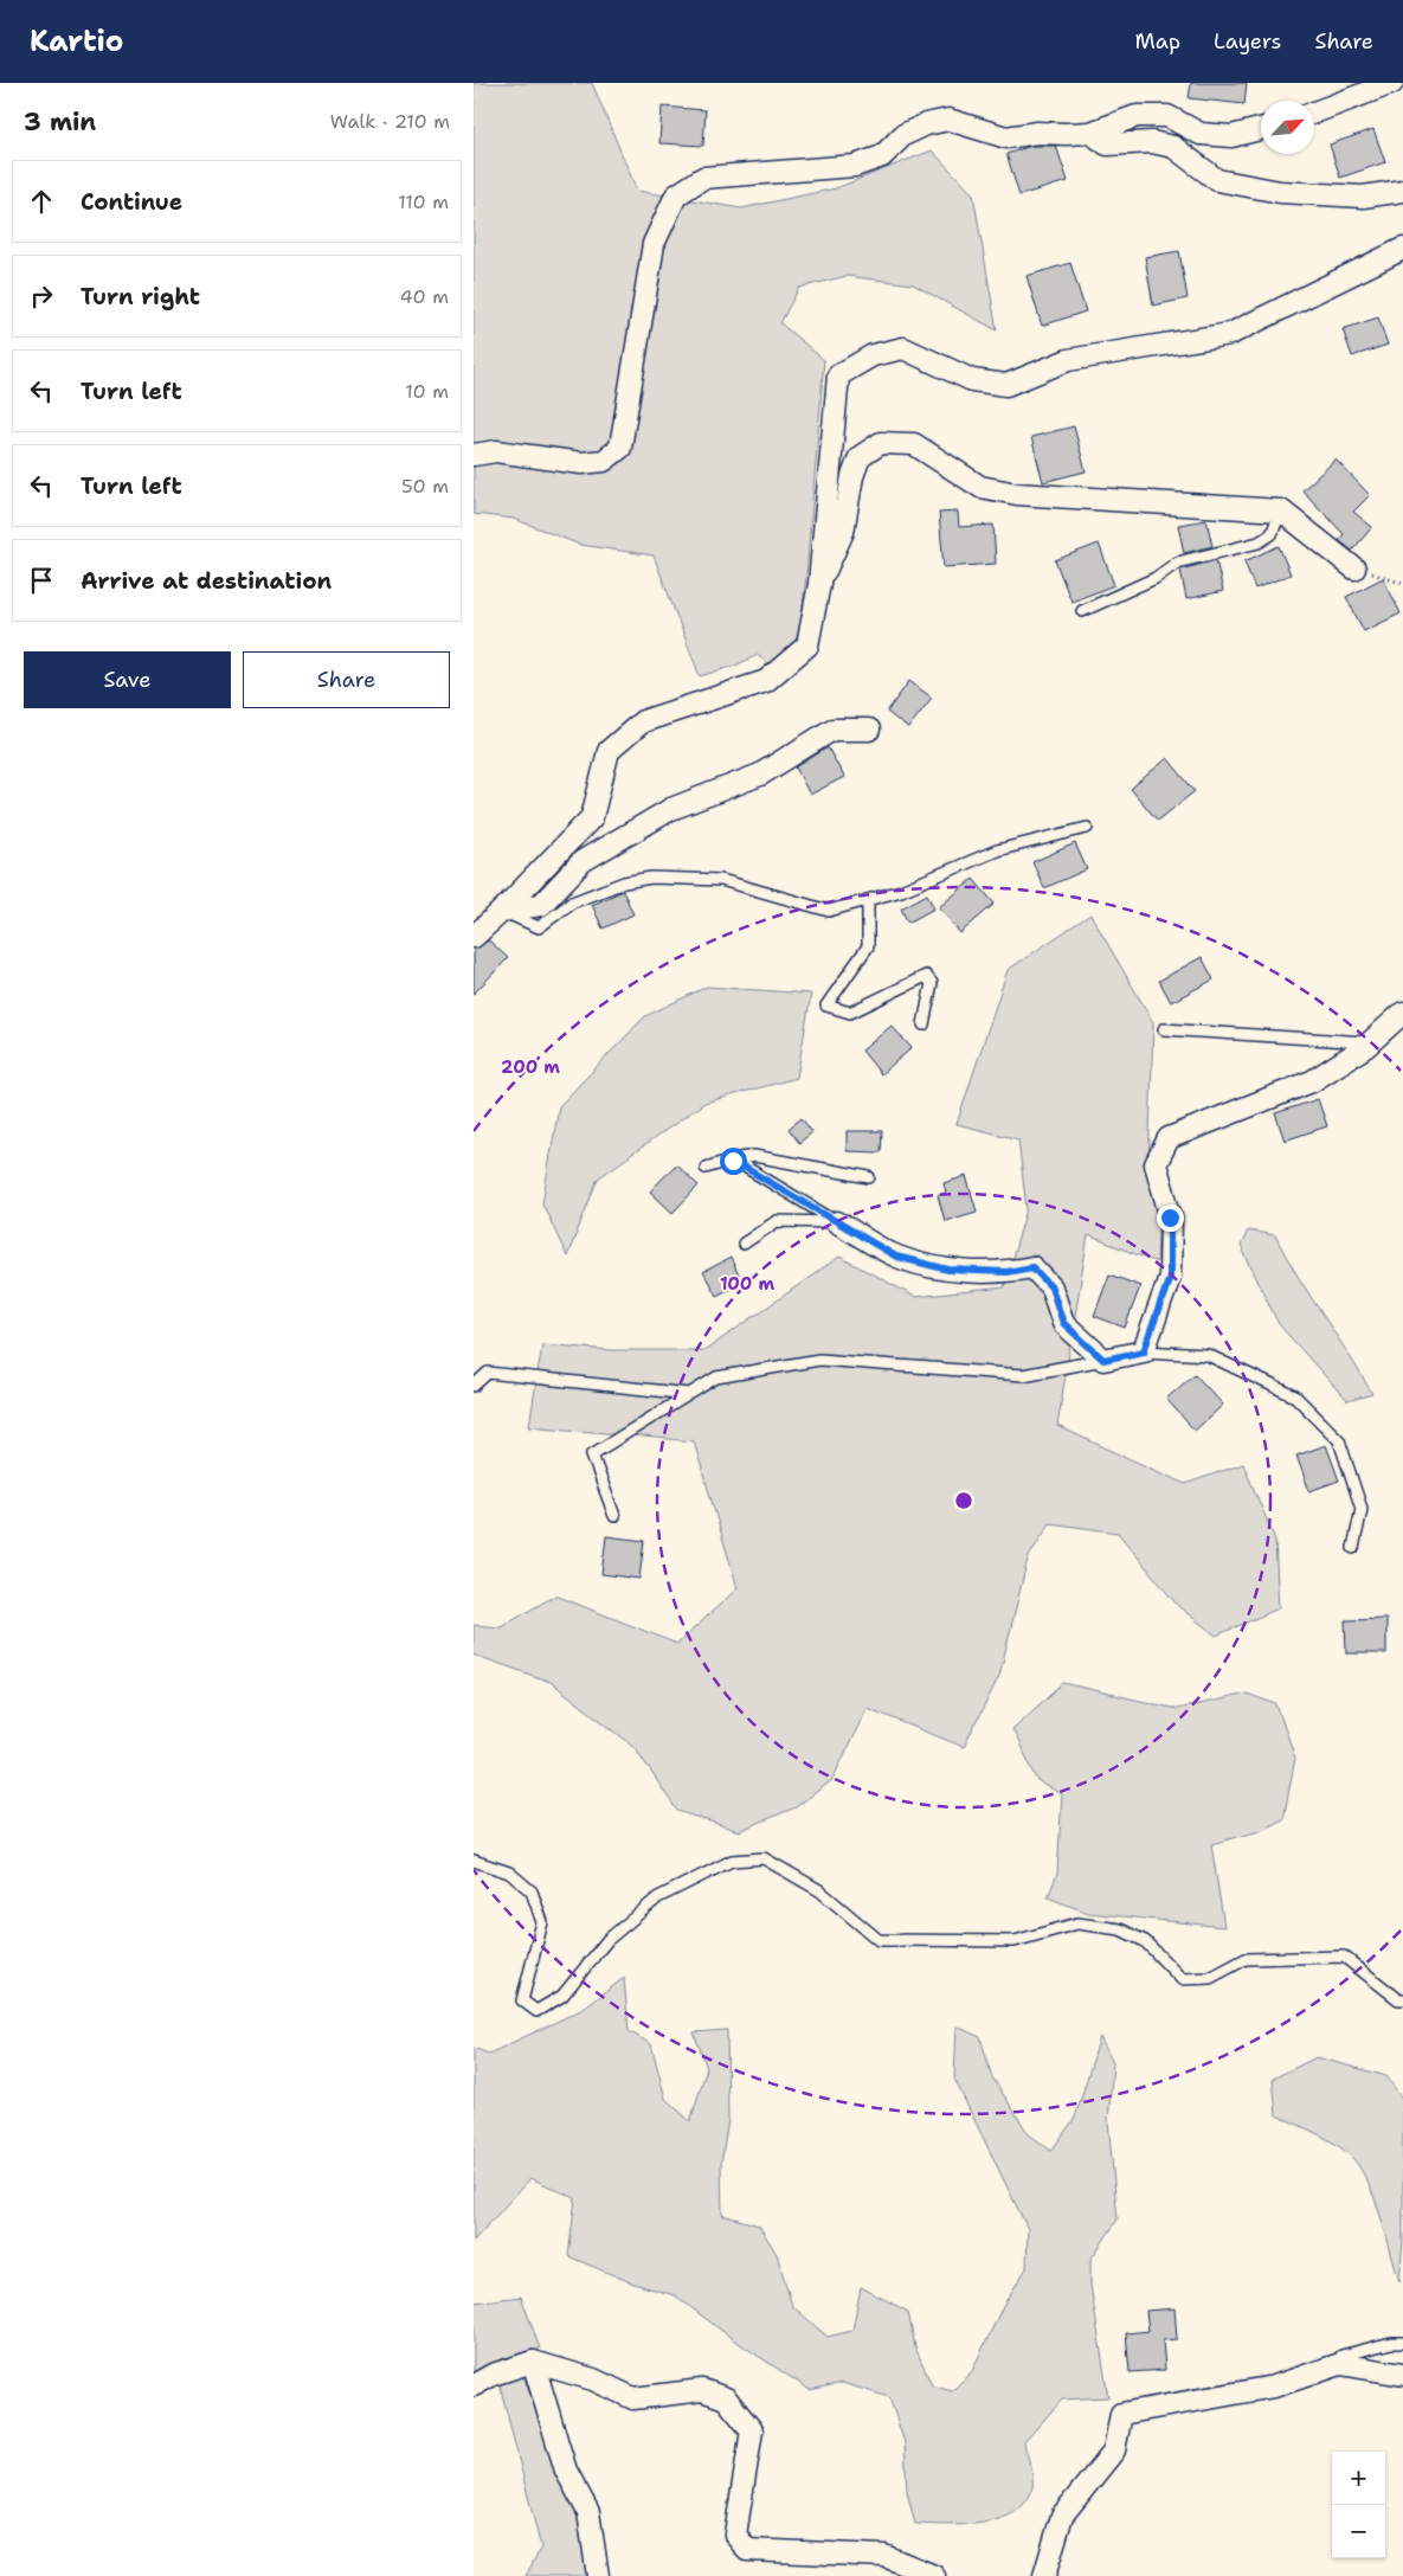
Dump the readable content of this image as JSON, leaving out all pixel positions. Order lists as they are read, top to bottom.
{
  "north": "top right",
  "page": {
    "header": "Kartio",
    "nav": ["Map", "Layers", "Share"],
    "heading": ["3 min", "Walk · 210 m"],
    "list": [
      ["Continue", "110 m"],
      ["Turn right", "40 m"],
      ["Turn left", "10 m"],
      ["Turn left", "50 m"],
      "Arrive at destination"
    ],
    "buttons": ["Save", "Share"],
    "map_buttons": ["+", "−"]
  },
  "rings": ["200 m", "100 m"]
}
